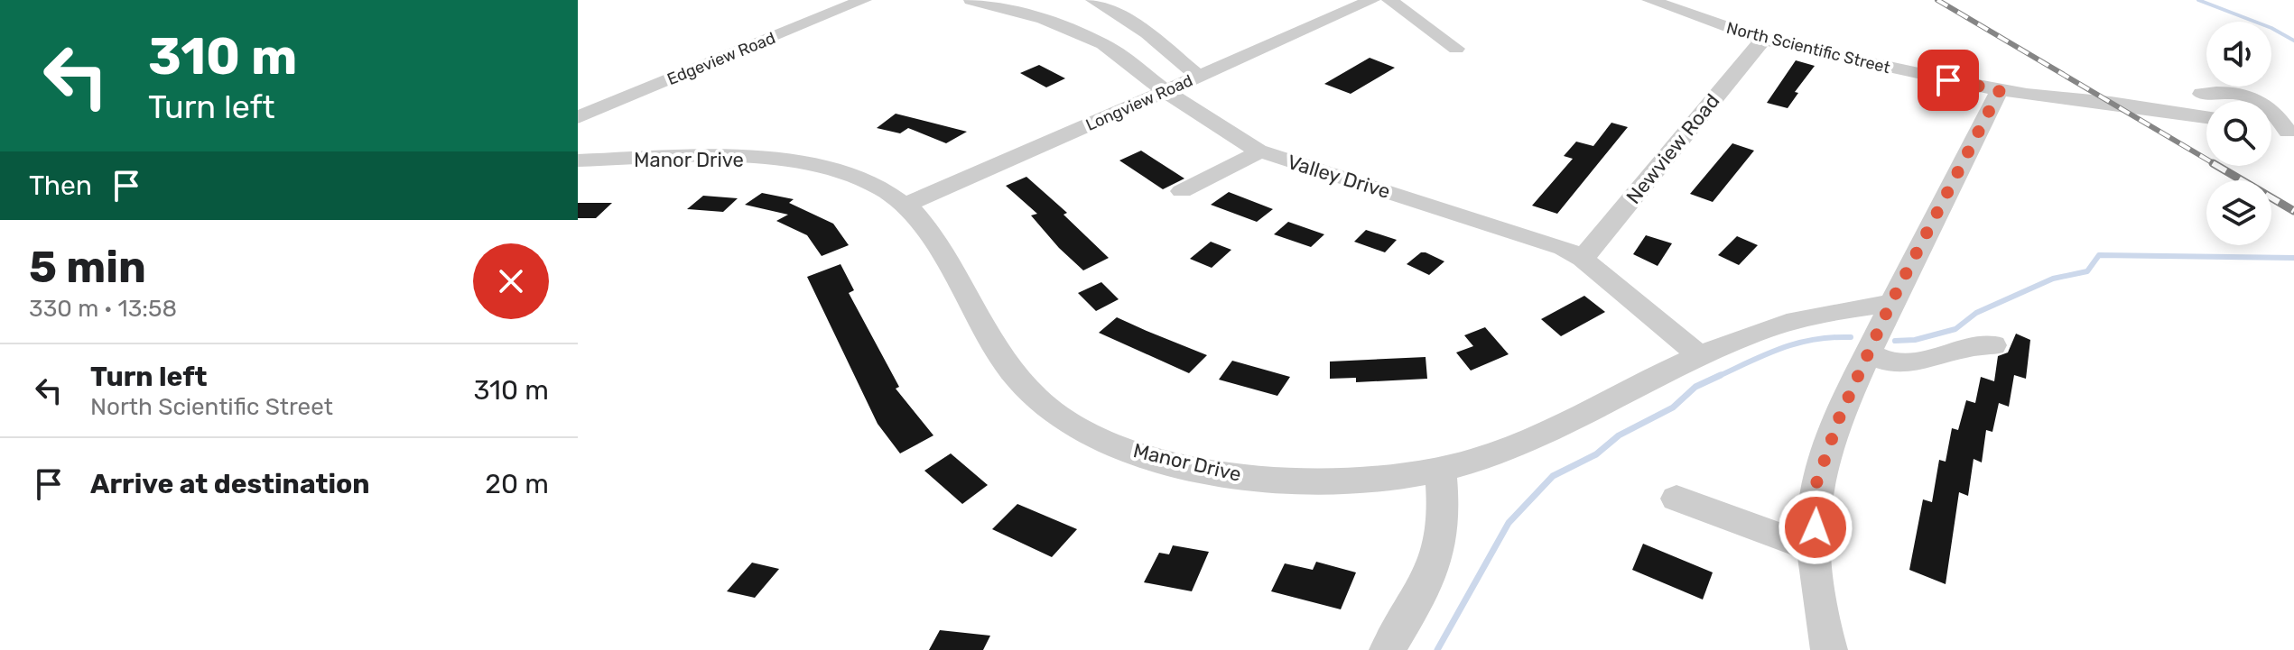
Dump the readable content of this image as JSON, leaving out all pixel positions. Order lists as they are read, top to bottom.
{
  "streets": {
    "street": [
      "North Scientific Street",
      "Edgeview Road",
      "Longview Road",
      "Newview Road",
      "Manor Drive",
      "Valley Drive"
    ]
  },
  "crossings": [
    ["North Scientific Street", "Newview Road"],
    ["Longview Road", "Manor Drive"],
    ["Longview Road", "Valley Drive"],
    ["Newview Road", "Valley Drive"],
    ["Manor Drive", "Valley Drive"]
  ],
  "page": {
    "turn": ["310 m", "Turn left"],
    "then": "Then",
    "heading": ["5 min", "330 m · 13:58"],
    "list": [
      {
        "name": "Turn left",
        "note": "North Scientific Street",
        "value": "310 m"
      },
      {
        "name": "Arrive at destination",
        "value": "20 m"
      }
    ]
  }
}
